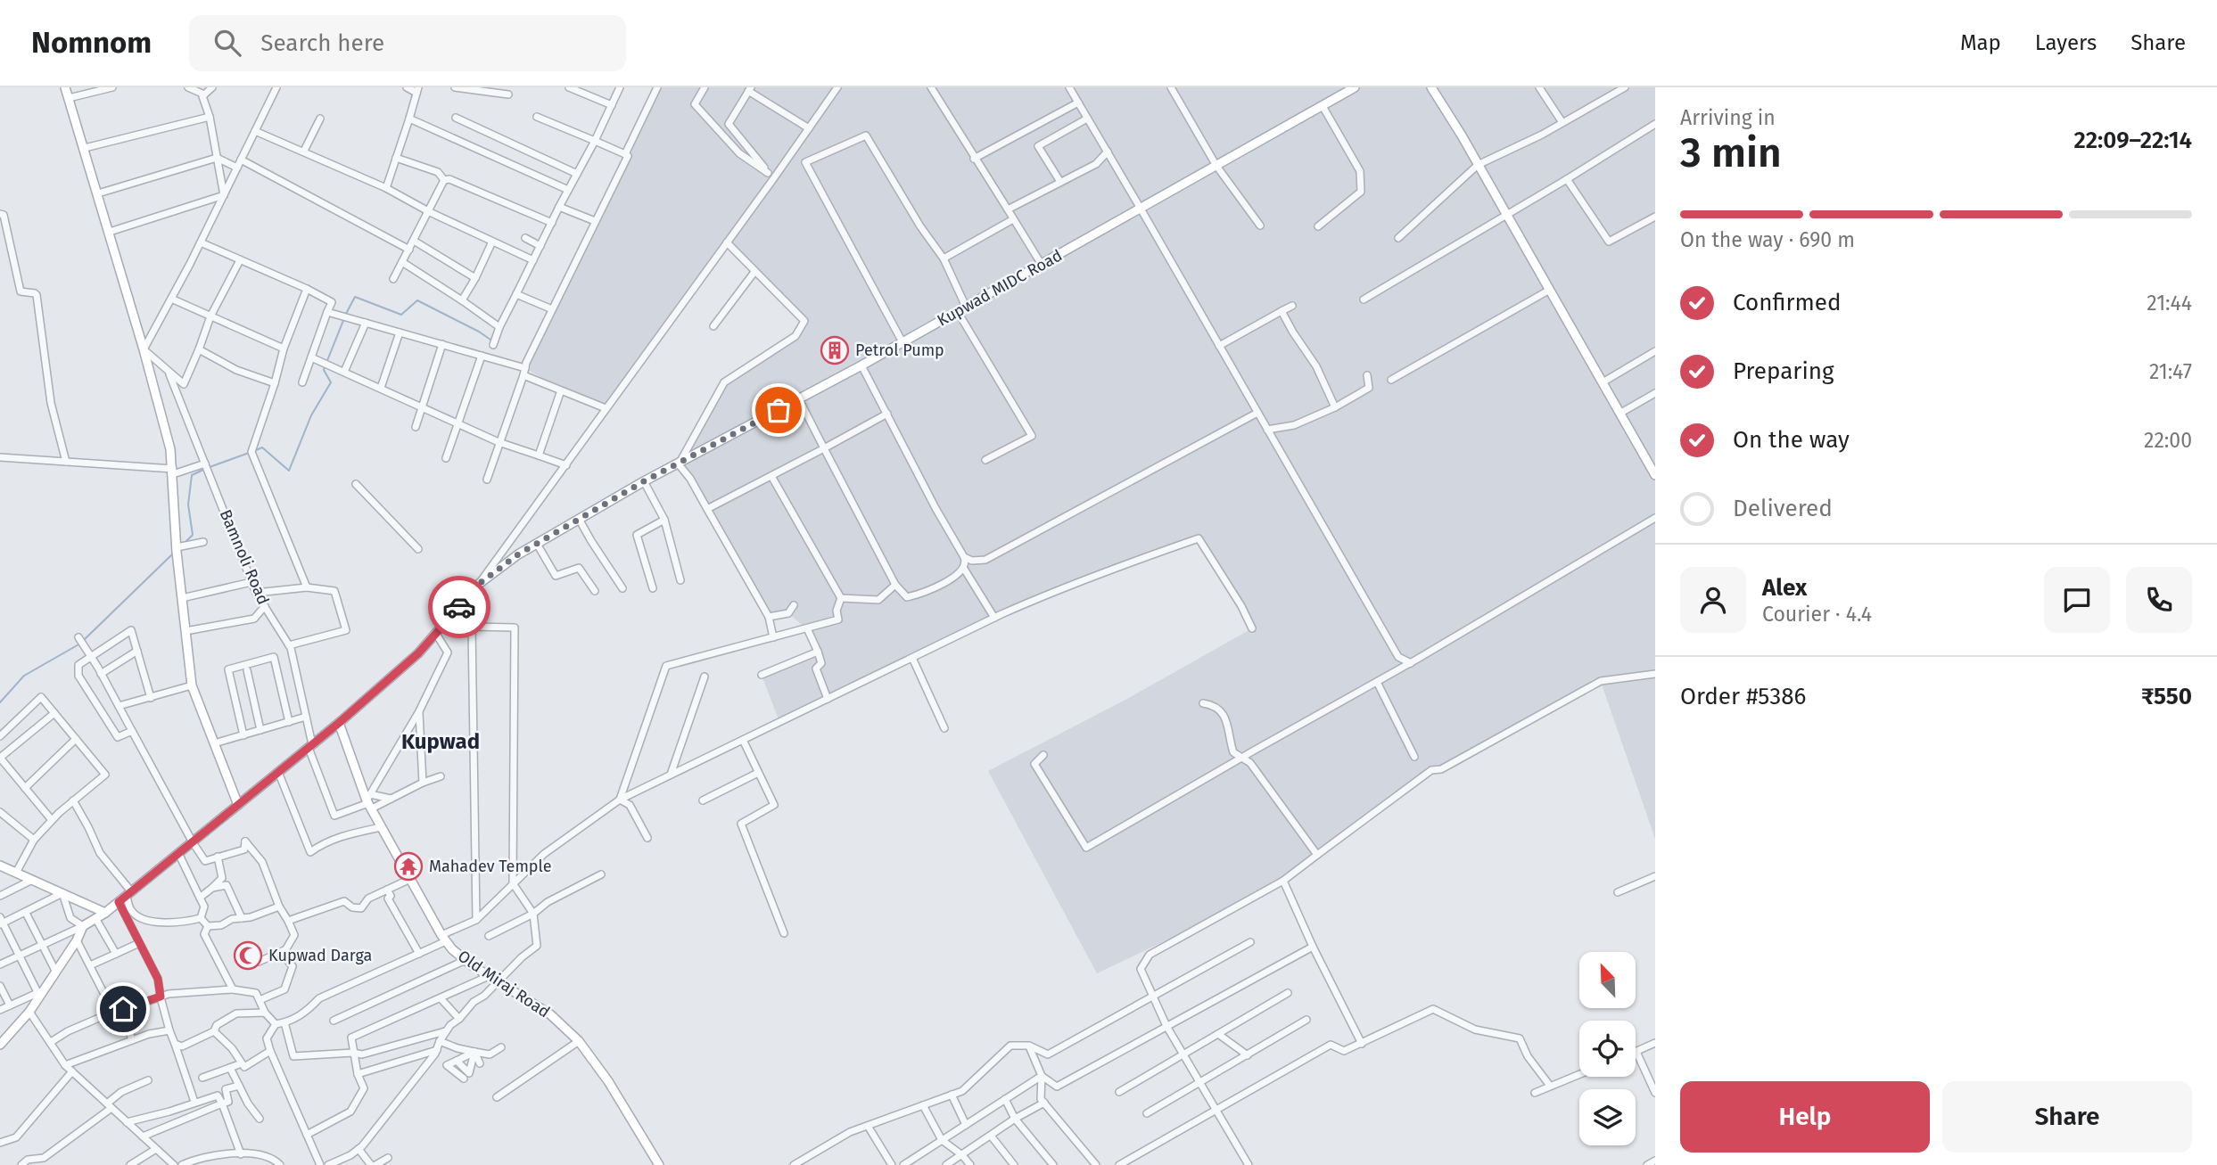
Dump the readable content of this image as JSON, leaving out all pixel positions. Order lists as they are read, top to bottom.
{
  "streets": {
    "main road": ["Kupwad MIDC Road", "Old Miraj Road"],
    "street": ["Bamnoli Road"]
  },
  "crossings": [
    ["Kupwad MIDC Road", "Bamnoli Road"],
    ["Kupwad MIDC Road", "Old Miraj Road"],
    ["Bamnoli Road", "Old Miraj Road"]
  ],
  "districts": ["Kupwad"],
  "places": {
    "building": ["Petrol Pump"],
    "temple": ["Mahadev Temple"],
    "mosque": ["Kupwad Darga"]
  },
  "north": "top left",
  "page": {
    "header": "Nomnom",
    "search": "Search here",
    "nav": ["Map", "Layers", "Share"],
    "heading": ["3 min", "Arriving in", "22:09–22:14"],
    "panel": [
      "Alex",
      "Courier · 4.4",
      "Order #5386",
      "₹550"
    ],
    "bar": "On the way · 690 m",
    "list": [
      ["Confirmed", "21:44"],
      ["Preparing", "21:47"],
      ["On the way", "22:00"],
      "Delivered"
    ],
    "buttons": ["Help", "Share"]
  }
}
